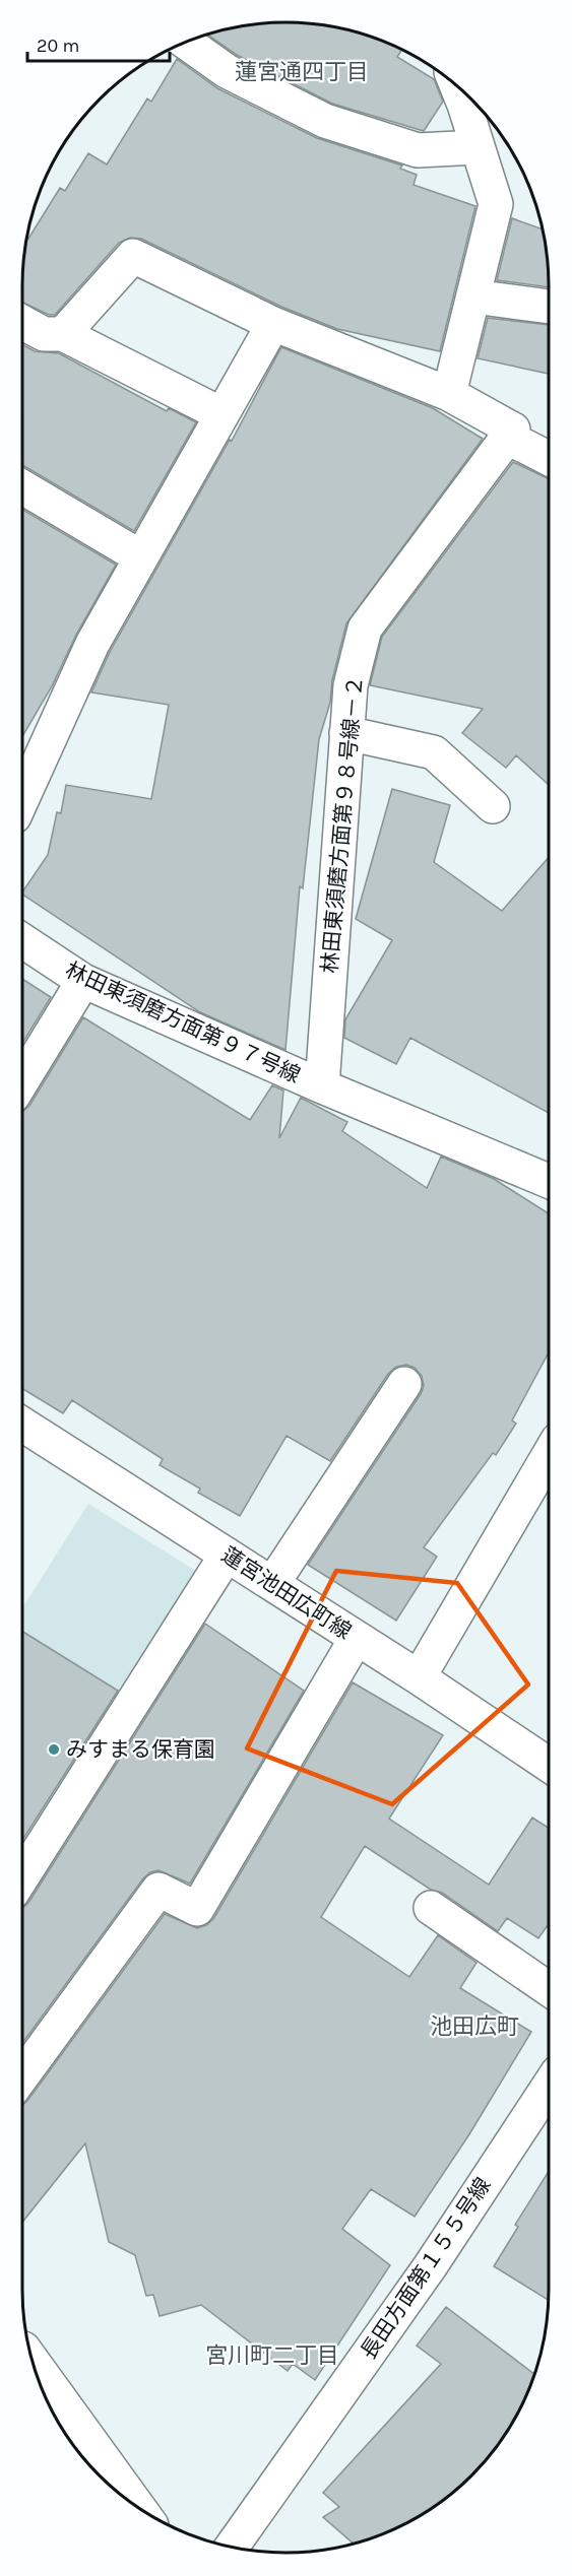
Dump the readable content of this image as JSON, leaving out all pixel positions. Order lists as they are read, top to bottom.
{
  "streets": {
    "street": [
      "林田東須磨方面第９８号線－２",
      "林田東須磨方面第９７号線",
      "蓮宮池田広町線",
      "長田方面第１５５号線"
    ]
  },
  "crossings": [
    ["林田東須磨方面第９８号線－２", "林田東須磨方面第９７号線"]
  ],
  "districts": ["蓮宮通四丁目", "池田広町", "宮川町二丁目"],
  "places": ["みすまる保育園"],
  "scale_bar": "20 m"
}
